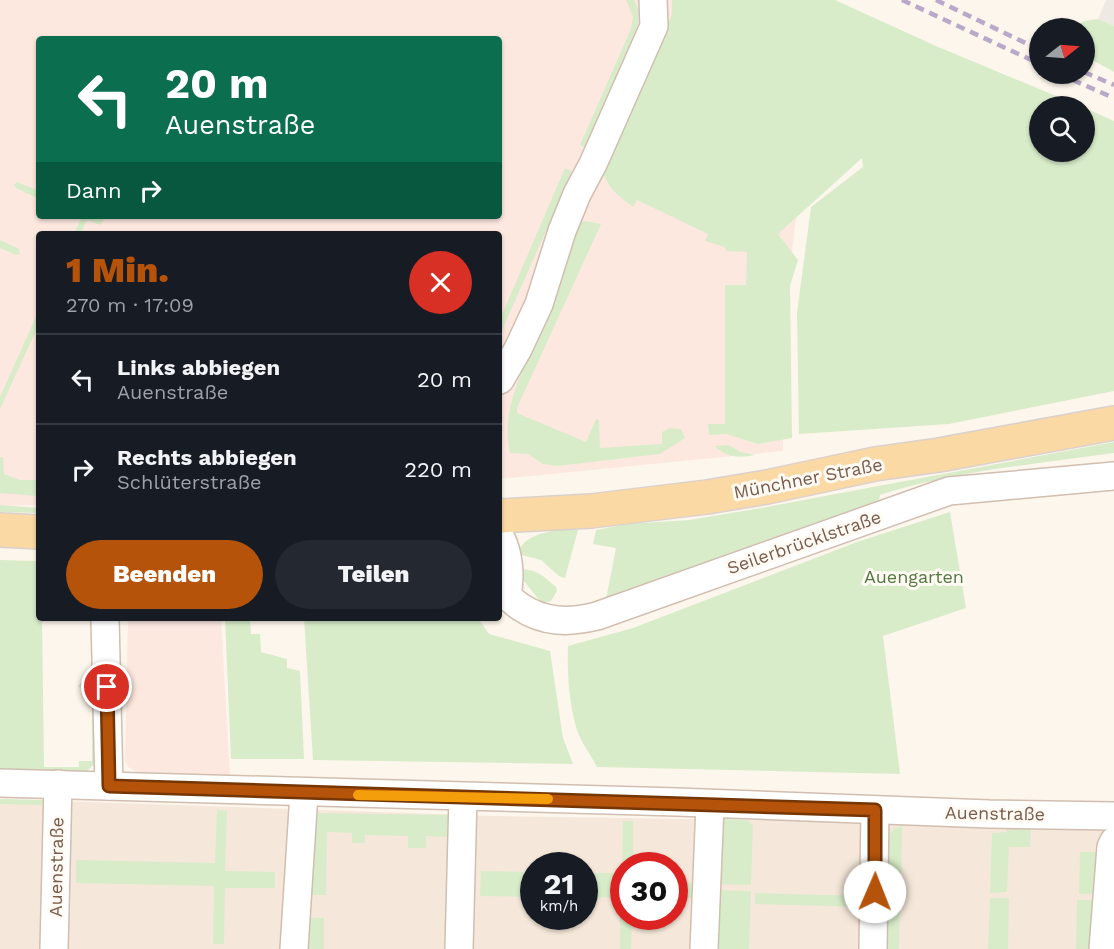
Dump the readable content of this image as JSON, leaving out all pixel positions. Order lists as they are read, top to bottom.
{
  "streets": {
    "main road": ["Münchner Straße"],
    "street": ["Seilerbrücklstraße", "Auenstraße"]
  },
  "parks": ["Auengarten"],
  "north": "right",
  "page": {
    "turn": ["20 m", "Auenstraße"],
    "then": "Dann",
    "heading": ["1 Min.", "270 m · 17:09"],
    "list": [
      {
        "name": "Links abbiegen",
        "note": "Auenstraße",
        "value": "20 m"
      },
      {
        "name": "Rechts abbiegen",
        "note": "Schlüterstraße",
        "value": "220 m"
      }
    ],
    "buttons": ["Beenden", "Teilen"],
    "speed": "21 km/h",
    "limit": "30"
  }
}
